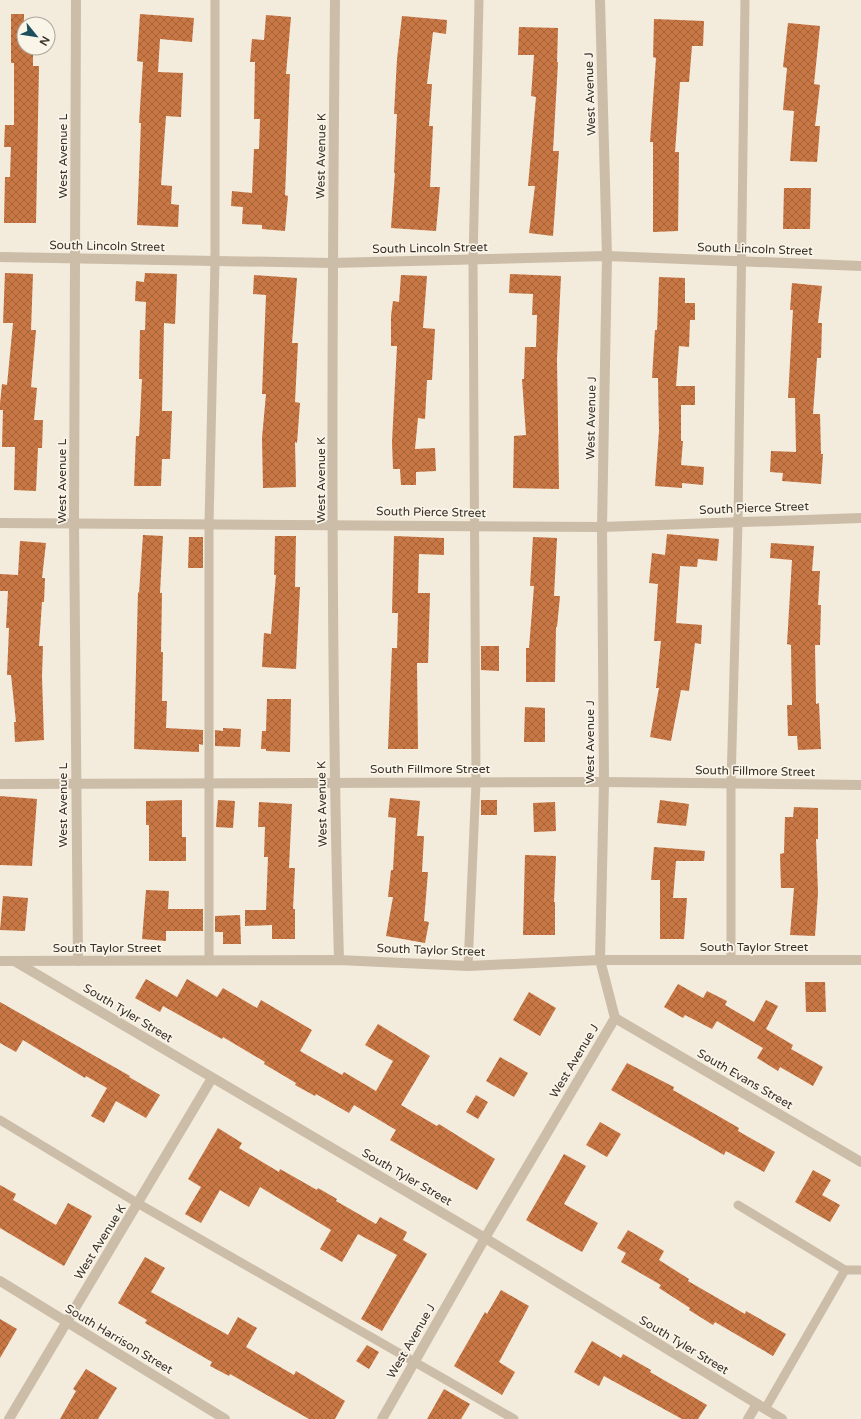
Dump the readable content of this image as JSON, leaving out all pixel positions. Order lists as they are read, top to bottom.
{
  "streets": {
    "street": [
      "West Avenue J",
      "West Avenue L",
      "West Avenue K",
      "South Lincoln Street",
      "South Pierce Street",
      "South Fillmore Street",
      "South Taylor Street",
      "South Tyler Street",
      "South Evans Street",
      "South Harrison Street"
    ]
  },
  "crossings": [
    ["West Avenue J", "South Lincoln Street"],
    ["West Avenue J", "South Pierce Street"],
    ["West Avenue J", "South Fillmore Street"],
    ["West Avenue J", "South Taylor Street"],
    ["West Avenue J", "South Tyler Street"],
    ["West Avenue J", "South Evans Street"],
    ["West Avenue L", "South Lincoln Street"],
    ["West Avenue L", "South Pierce Street"],
    ["West Avenue L", "South Fillmore Street"],
    ["West Avenue L", "South Taylor Street"],
    ["West Avenue K", "South Lincoln Street"],
    ["West Avenue K", "South Pierce Street"],
    ["West Avenue K", "South Fillmore Street"],
    ["West Avenue K", "South Taylor Street"],
    ["West Avenue K", "South Tyler Street"],
    ["West Avenue K", "South Harrison Street"],
    ["South Taylor Street", "South Tyler Street"]
  ],
  "north": "bottom right"
}
